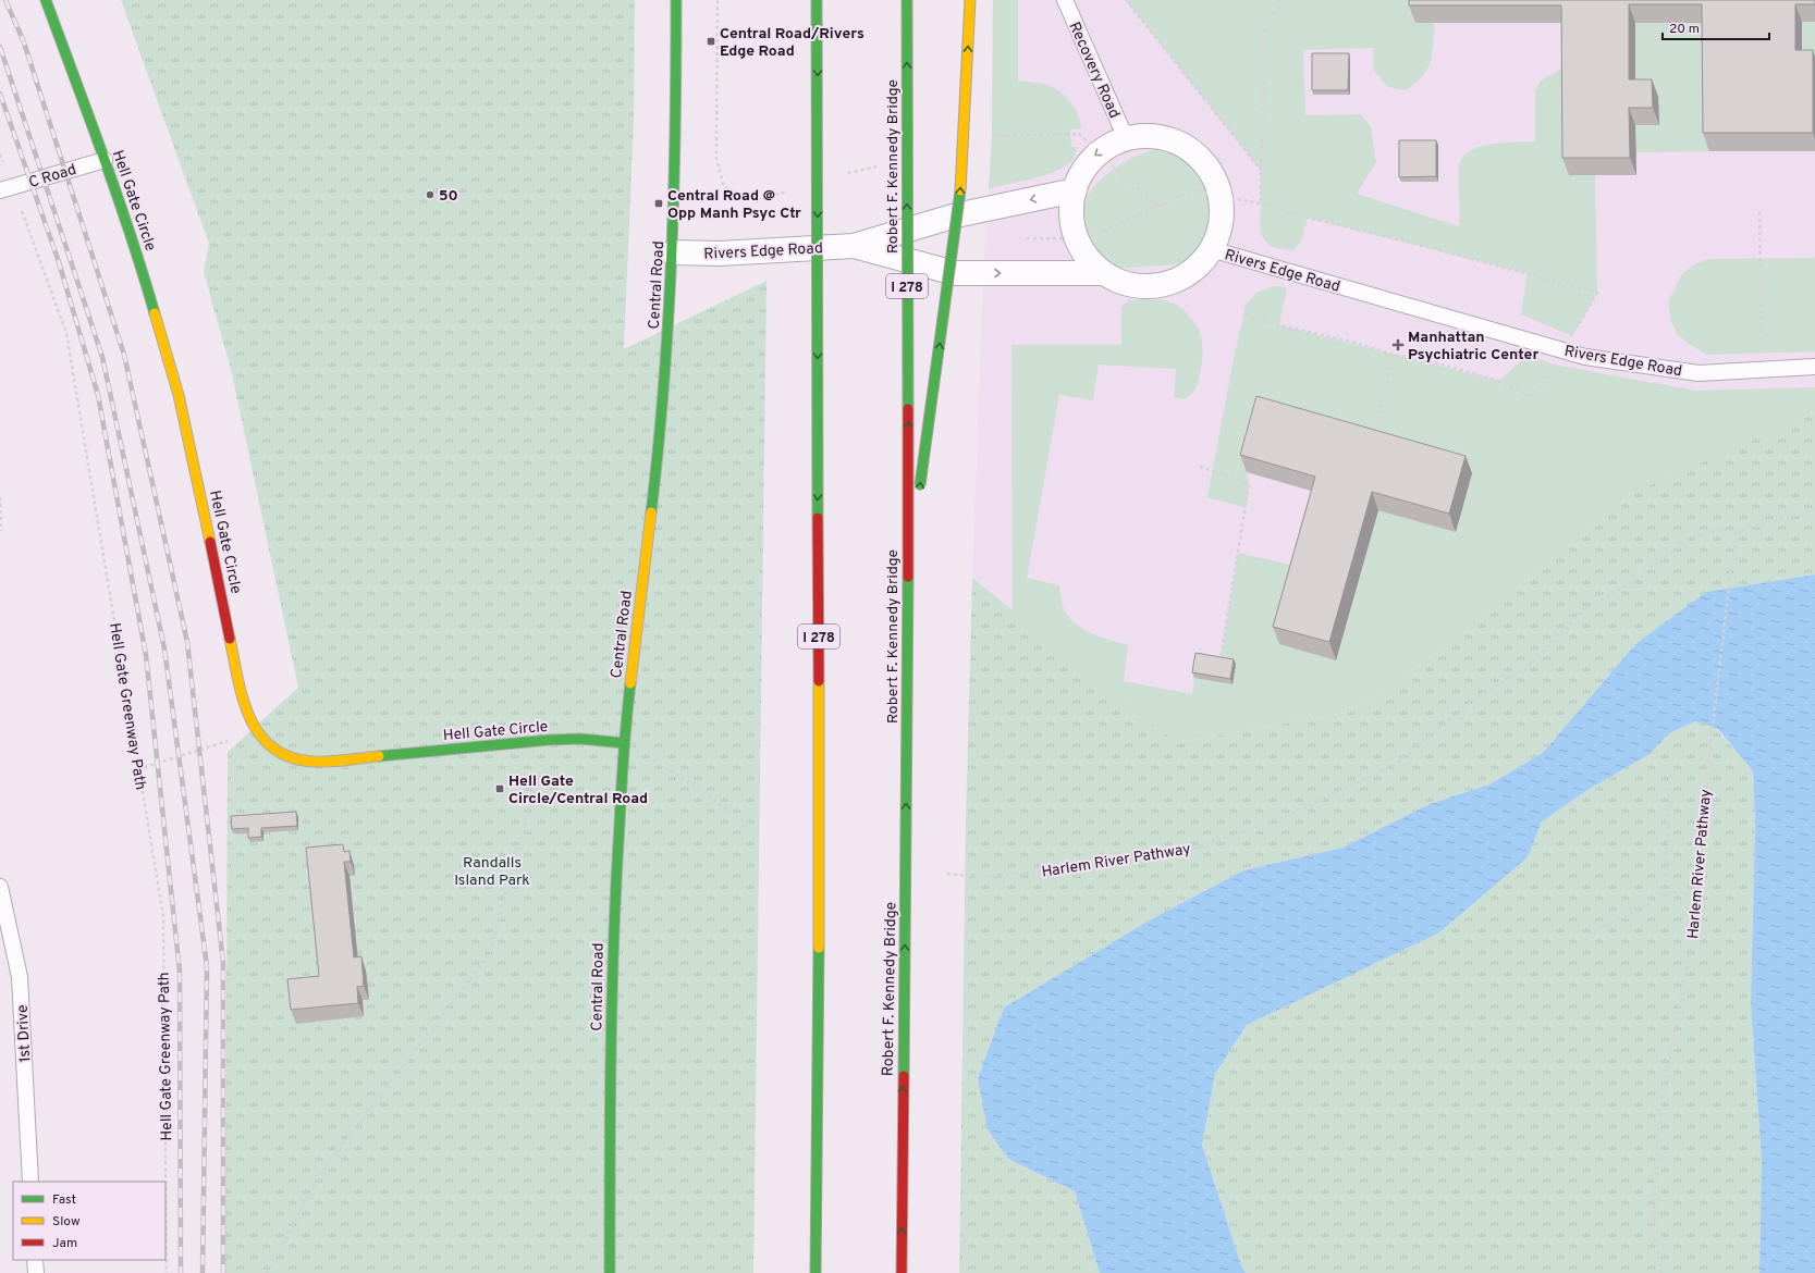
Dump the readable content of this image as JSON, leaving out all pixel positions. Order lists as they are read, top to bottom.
{
  "streets": {
    "main road": [
      "Robert F. Kennedy Bridge",
      "Hell Gate Circle",
      "Central Road",
      "I 278"
    ],
    "street": ["Rivers Edge Road"],
    "lane": ["Recovery Road", "C Road", "1st Drive"],
    "path": ["Hell Gate Greenway Path", "Harlem River Pathway"]
  },
  "crossings": [
    ["C Road", "Hell Gate Circle"],
    ["C Road", "Hell Gate Greenway Path"],
    ["Hell Gate Circle", "Central Road"],
    ["Rivers Edge Road", "Central Road"]
  ],
  "parks": ["Randalls Island Park"],
  "places": {
    "transit": ["Central Road/Rivers Edge Road", "Central Road @ Opp Manh Psyc Ctr", "Hell Gate Circle/Central Road"],
    "other": ["50"],
    "health": ["Manhattan Psychiatric Center"]
  },
  "legend": ["Fast", "Slow", "Jam"],
  "scale_bar": "20 m"
}
